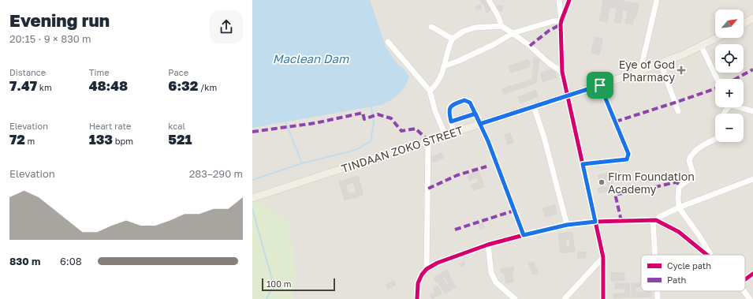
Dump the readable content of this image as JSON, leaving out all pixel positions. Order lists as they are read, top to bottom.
{
  "streets": {
    "main road": ["TINDAAN ZOKO STREET"]
  },
  "water": ["Maclean Dam"],
  "places": {
    "health": ["Eye of God Pharmacy"],
    "other": ["Firm Foundation Academy"]
  },
  "legend": ["Cycle path", "Path"],
  "scale_bar": "100 m",
  "north": "top right",
  "page": {
    "heading": ["Evening run", "20:15 · 9 × 830 m"],
    "map_buttons": ["+", "−"],
    "stats": [
      ["Distance", "7.47 km"],
      ["Time", "48:48"],
      ["Pace", "6:32 /km"],
      ["Elevation", "72 m"],
      ["Heart rate", "133 bpm"],
      ["kcal", "521"]
    ],
    "chart": ["Elevation", "283–290 m"],
    "list": [
      {
        "name": "830 m",
        "note": "6:08"
      }
    ],
    "scale": "100 m"
  }
}
